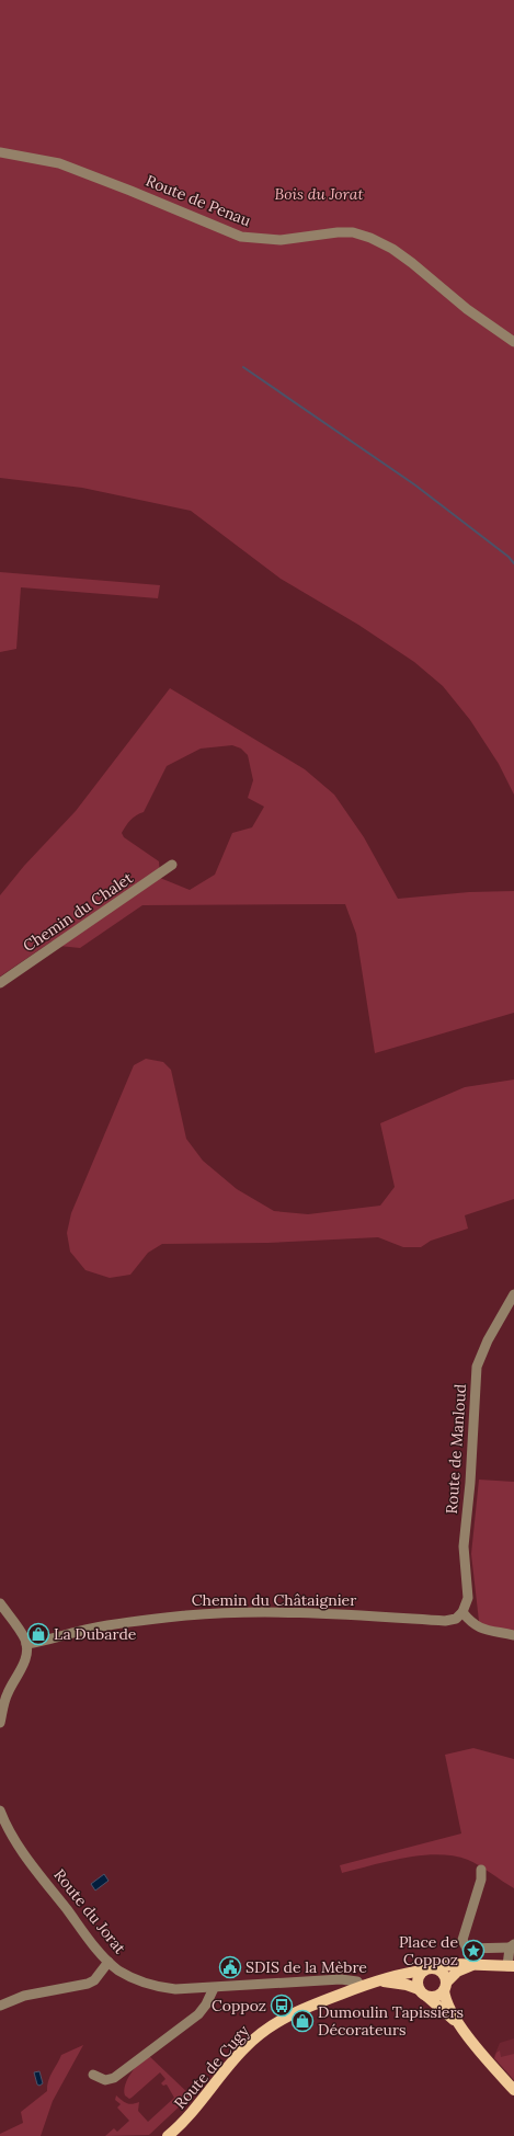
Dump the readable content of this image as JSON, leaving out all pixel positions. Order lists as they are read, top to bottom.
{
  "streets": {
    "main road": ["Route de Cugy"],
    "street": [
      "Route de Penau",
      "Chemin du Chalet",
      "Route de Manloud",
      "Chemin du Châtaignier",
      "Route du Jorat"
    ]
  },
  "crossings": [
    ["Route de Manloud", "Chemin du Châtaignier"],
    ["Route du Jorat", "Route de Cugy"]
  ],
  "parks": ["Bois du Jorat"],
  "places": {
    "shop": ["La Dubarde", "Dumoulin Tapissiers Décorateurs"],
    "place": ["Place de Coppoz"],
    "public building": ["SDIS de la Mèbre"],
    "bus stop": ["Coppoz"]
  }
}
